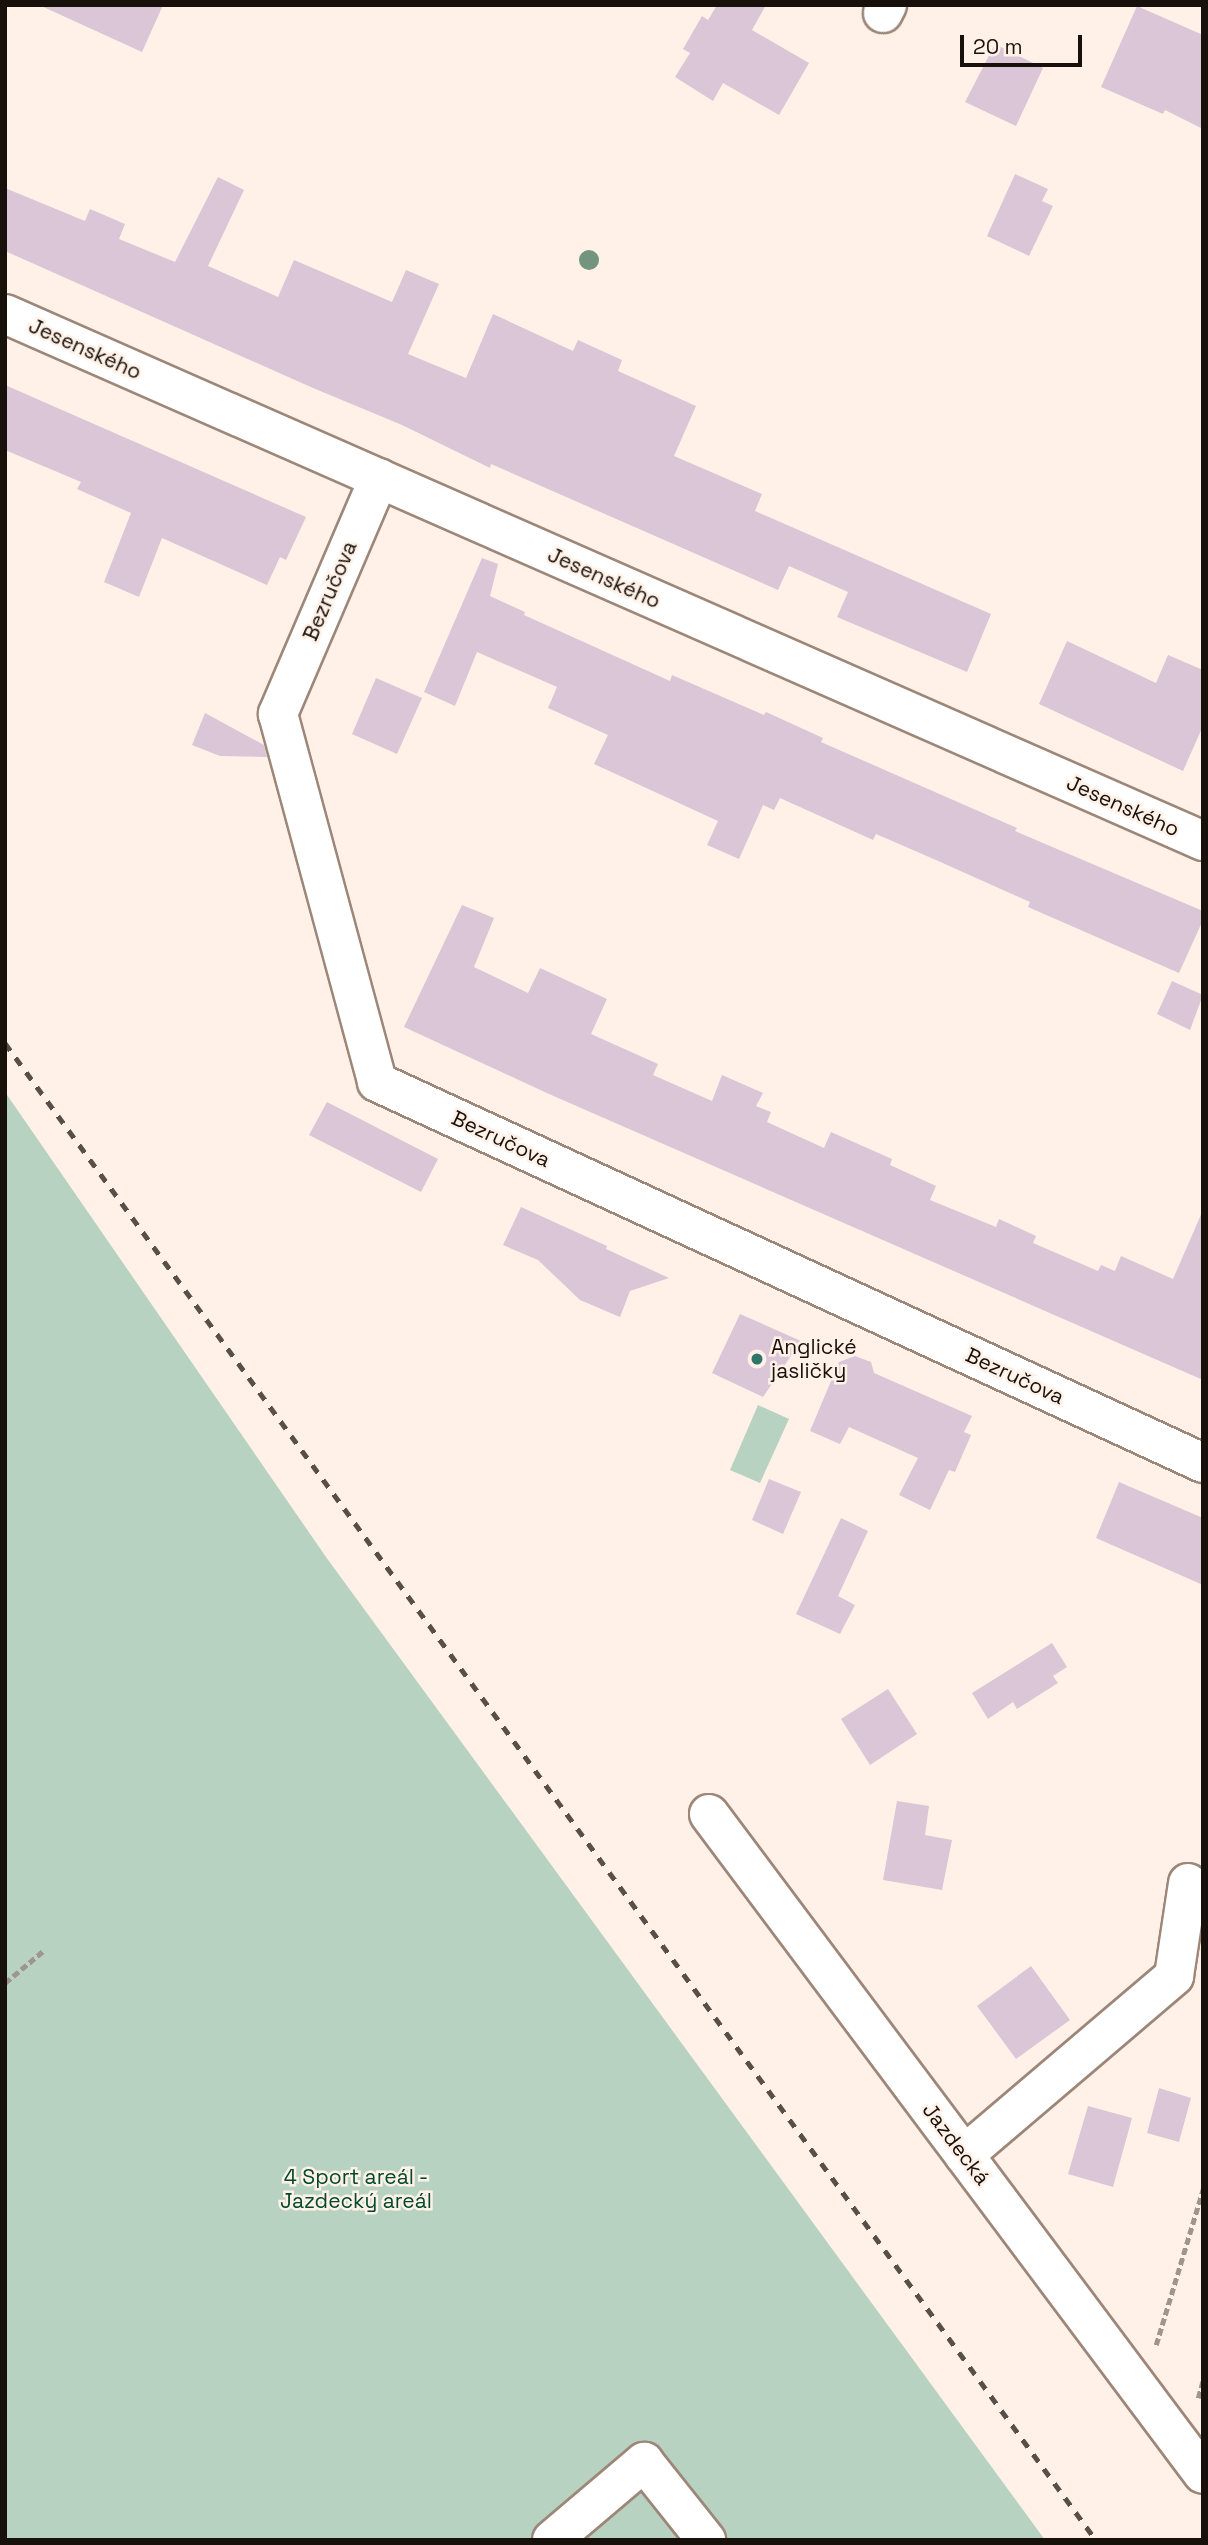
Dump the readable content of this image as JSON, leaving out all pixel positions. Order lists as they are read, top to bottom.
{
  "streets": {
    "street": ["Jesenského", "Bezručova", "Jazdecká"]
  },
  "crossings": [
    ["Jesenského", "Bezručova"]
  ],
  "parks": ["4 Sport areál - Jazdecký areál"],
  "places": ["Anglické jasličky"],
  "scale_bar": "20 m"
}
